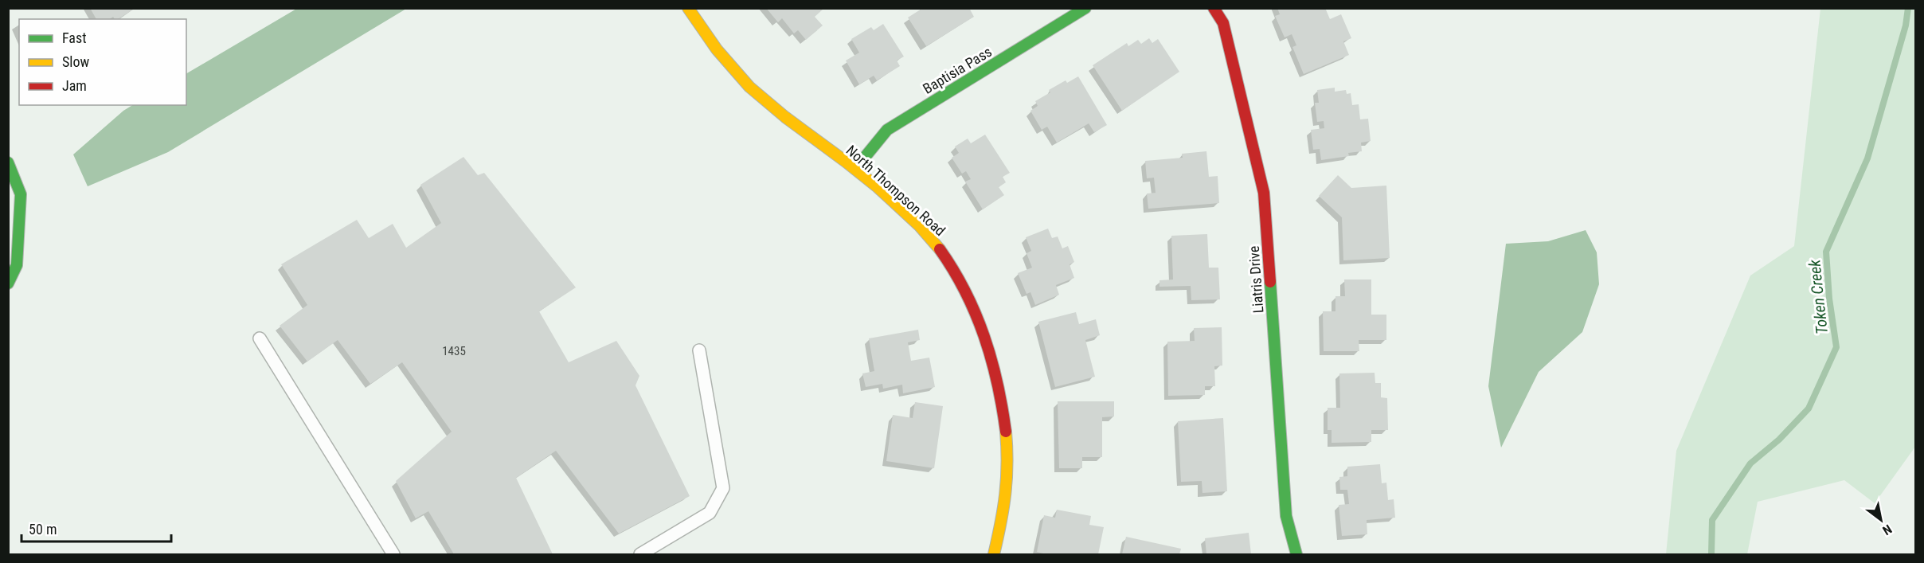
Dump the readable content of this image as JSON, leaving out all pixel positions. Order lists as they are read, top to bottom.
{
  "streets": {
    "street": ["Baptisia Pass", "North Thompson Road", "Liatris Drive"]
  },
  "crossings": [
    ["Baptisia Pass", "North Thompson Road"]
  ],
  "water": ["Token Creek"],
  "house_numbers": ["1435"],
  "legend": ["Fast", "Slow", "Jam"],
  "scale_bar": "50 m",
  "north": "bottom right"
}
